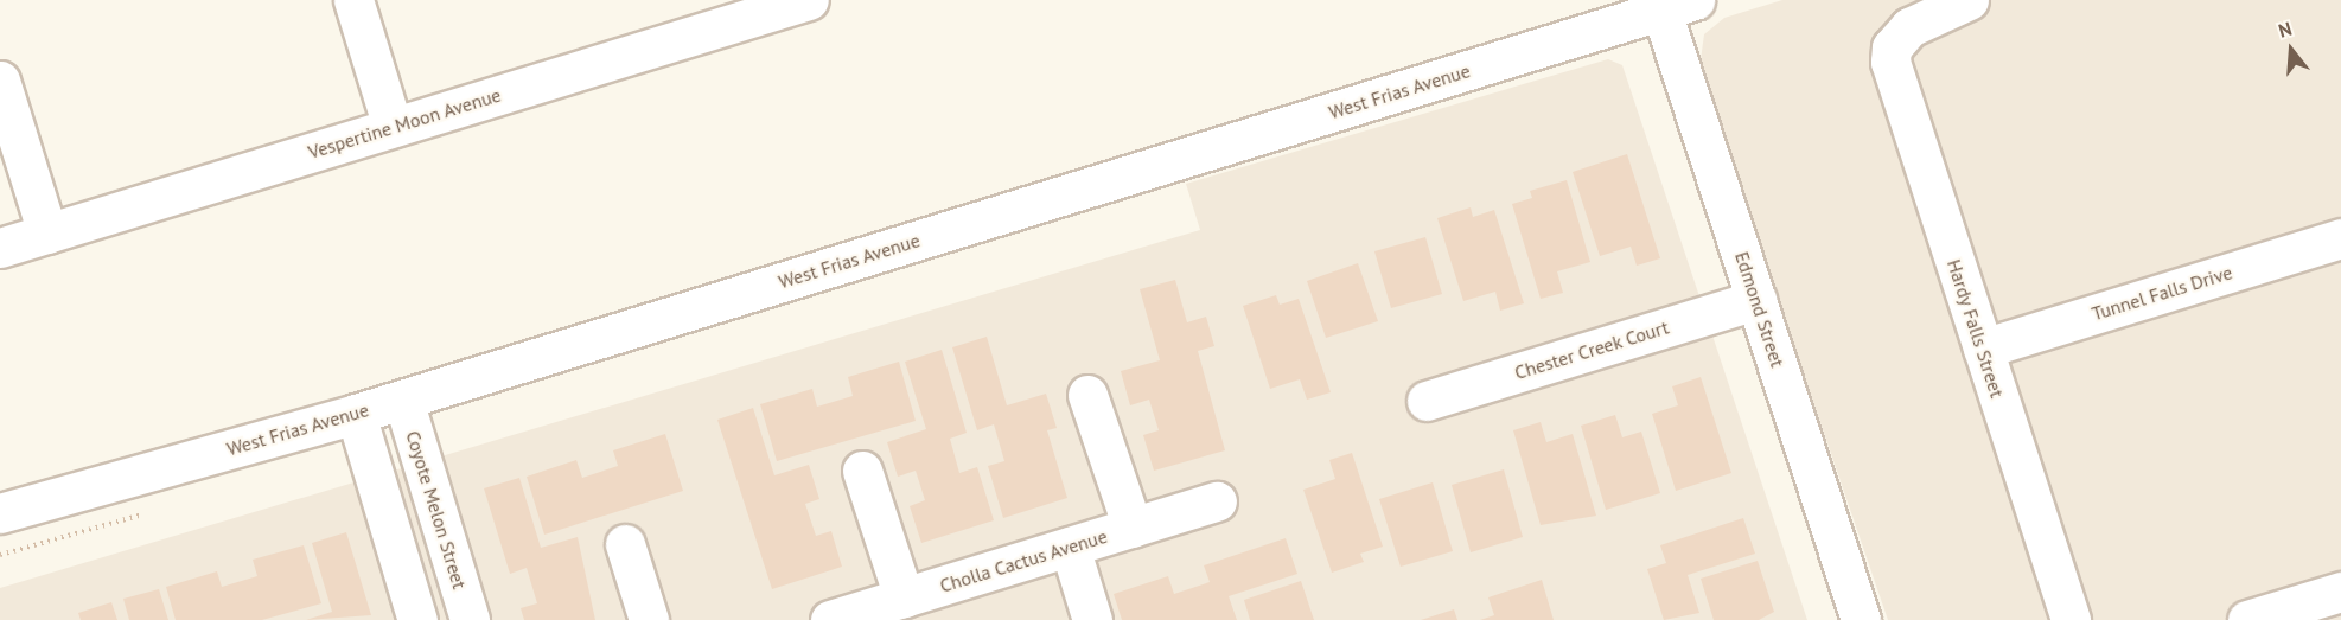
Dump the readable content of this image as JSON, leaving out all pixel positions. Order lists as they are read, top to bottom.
{
  "streets": {
    "street": [
      "West Frias Avenue",
      "Vespertine Moon Avenue",
      "Tunnel Falls Drive",
      "Edmond Street",
      "Hardy Falls Street",
      "Chester Creek Court",
      "Coyote Melon Street",
      "Cholla Cactus Avenue"
    ]
  },
  "crossings": [
    ["West Frias Avenue", "Edmond Street"],
    ["West Frias Avenue", "Coyote Melon Street"],
    ["Tunnel Falls Drive", "Hardy Falls Street"],
    ["Edmond Street", "Chester Creek Court"]
  ],
  "north": "top"
}
